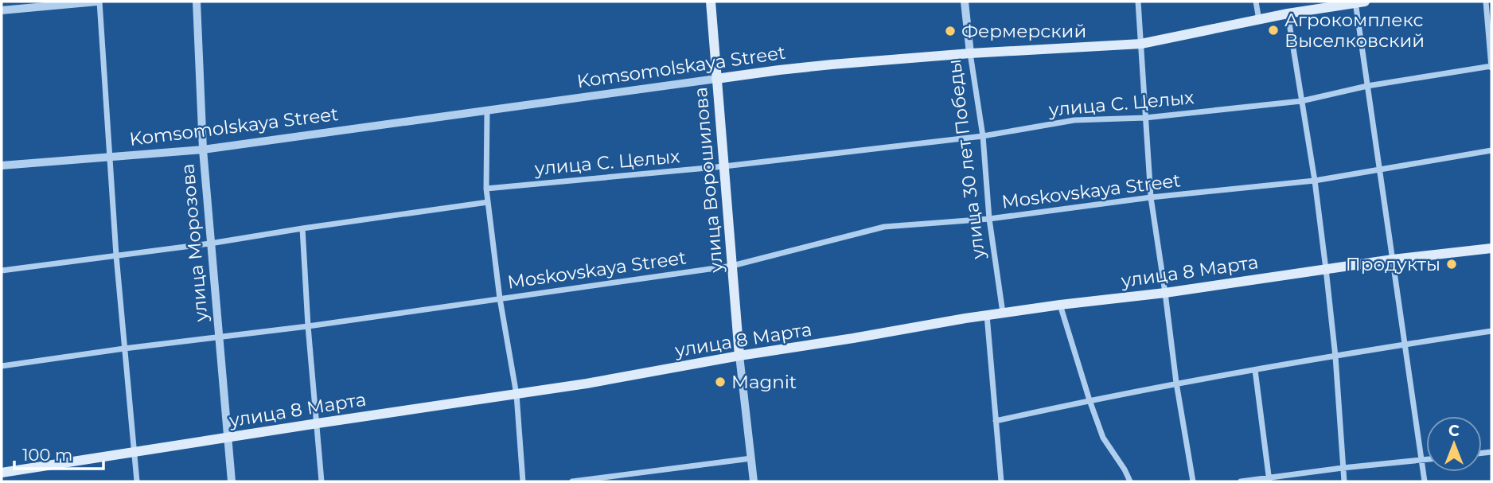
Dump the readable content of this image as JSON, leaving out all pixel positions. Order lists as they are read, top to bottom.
{
  "streets": {
    "main road": ["Komsomolskaya Street", "улица Ворошилова", "улица 8 Марта"],
    "street": [
      "улица С. Целых",
      "улица 30 лет Победы",
      "Moskovskaya Street",
      "улица Морозова"
    ]
  },
  "crossings": [
    ["Komsomolskaya Street", "улица 30 лет Победы"],
    ["Komsomolskaya Street", "улица Ворошилова"],
    ["Komsomolskaya Street", "улица Морозова"],
    ["улица С. Целых", "улица 30 лет Победы"],
    ["улица С. Целых", "улица Ворошилова"],
    ["улица 30 лет Победы", "Moskovskaya Street"],
    ["улица 30 лет Победы", "улица 8 Марта"],
    ["улица Ворошилова", "Moskovskaya Street"],
    ["улица Ворошилова", "улица 8 Марта"],
    ["Moskovskaya Street", "улица Морозова"],
    ["улица Морозова", "улица 8 Марта"]
  ],
  "places": [
    "Агрокомплекс Выселковский",
    "Фермерский",
    "Продукты",
    "Magnit"
  ],
  "scale_bar": "100 m",
  "north": "top"
}
